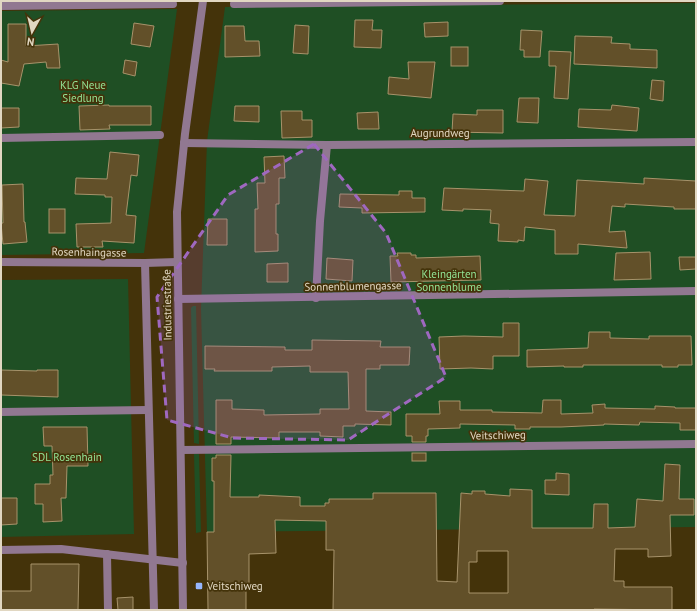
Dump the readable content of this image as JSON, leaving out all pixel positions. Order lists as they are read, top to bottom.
{
  "streets": {
    "street": [
      "Augrundweg",
      "Rosenhaingasse",
      "Sonnenblumengasse",
      "Industriestraße",
      "Veitschiweg"
    ]
  },
  "crossings": [
    ["Augrundweg", "Industriestraße"],
    ["Rosenhaingasse", "Industriestraße"],
    ["Sonnenblumengasse", "Industriestraße"],
    ["Industriestraße", "Veitschiweg"]
  ],
  "parks": ["KLG Neue Siedlung", "Kleingärten Sonnenblume", "SDL Rosenhain"],
  "places": {
    "transit": ["Veitschiweg"]
  },
  "north": "bottom"
}
